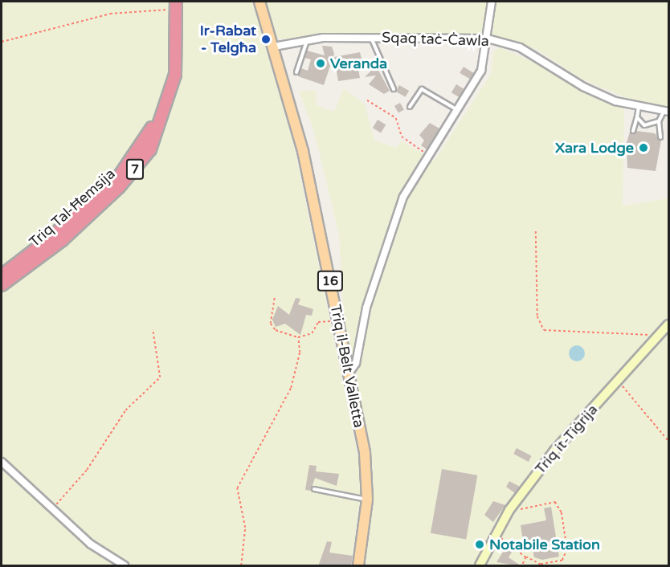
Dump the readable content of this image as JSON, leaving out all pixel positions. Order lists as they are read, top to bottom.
{
  "streets": {
    "highway": ["7", "Triq Tal-Ħemsija"],
    "main road": ["16", "Triq il-Belt Valletta", "Triq it-Tiġrija"],
    "street": ["Sqaq taċ-Ċawla"]
  },
  "crossings": [
    ["Sqaq taċ-Ċawla", "Triq il-Belt Valletta"]
  ],
  "places": [
    "Ir-Rabat - Telgħa",
    "Veranda",
    "Xara Lodge",
    "Notabile Station"
  ]
}
